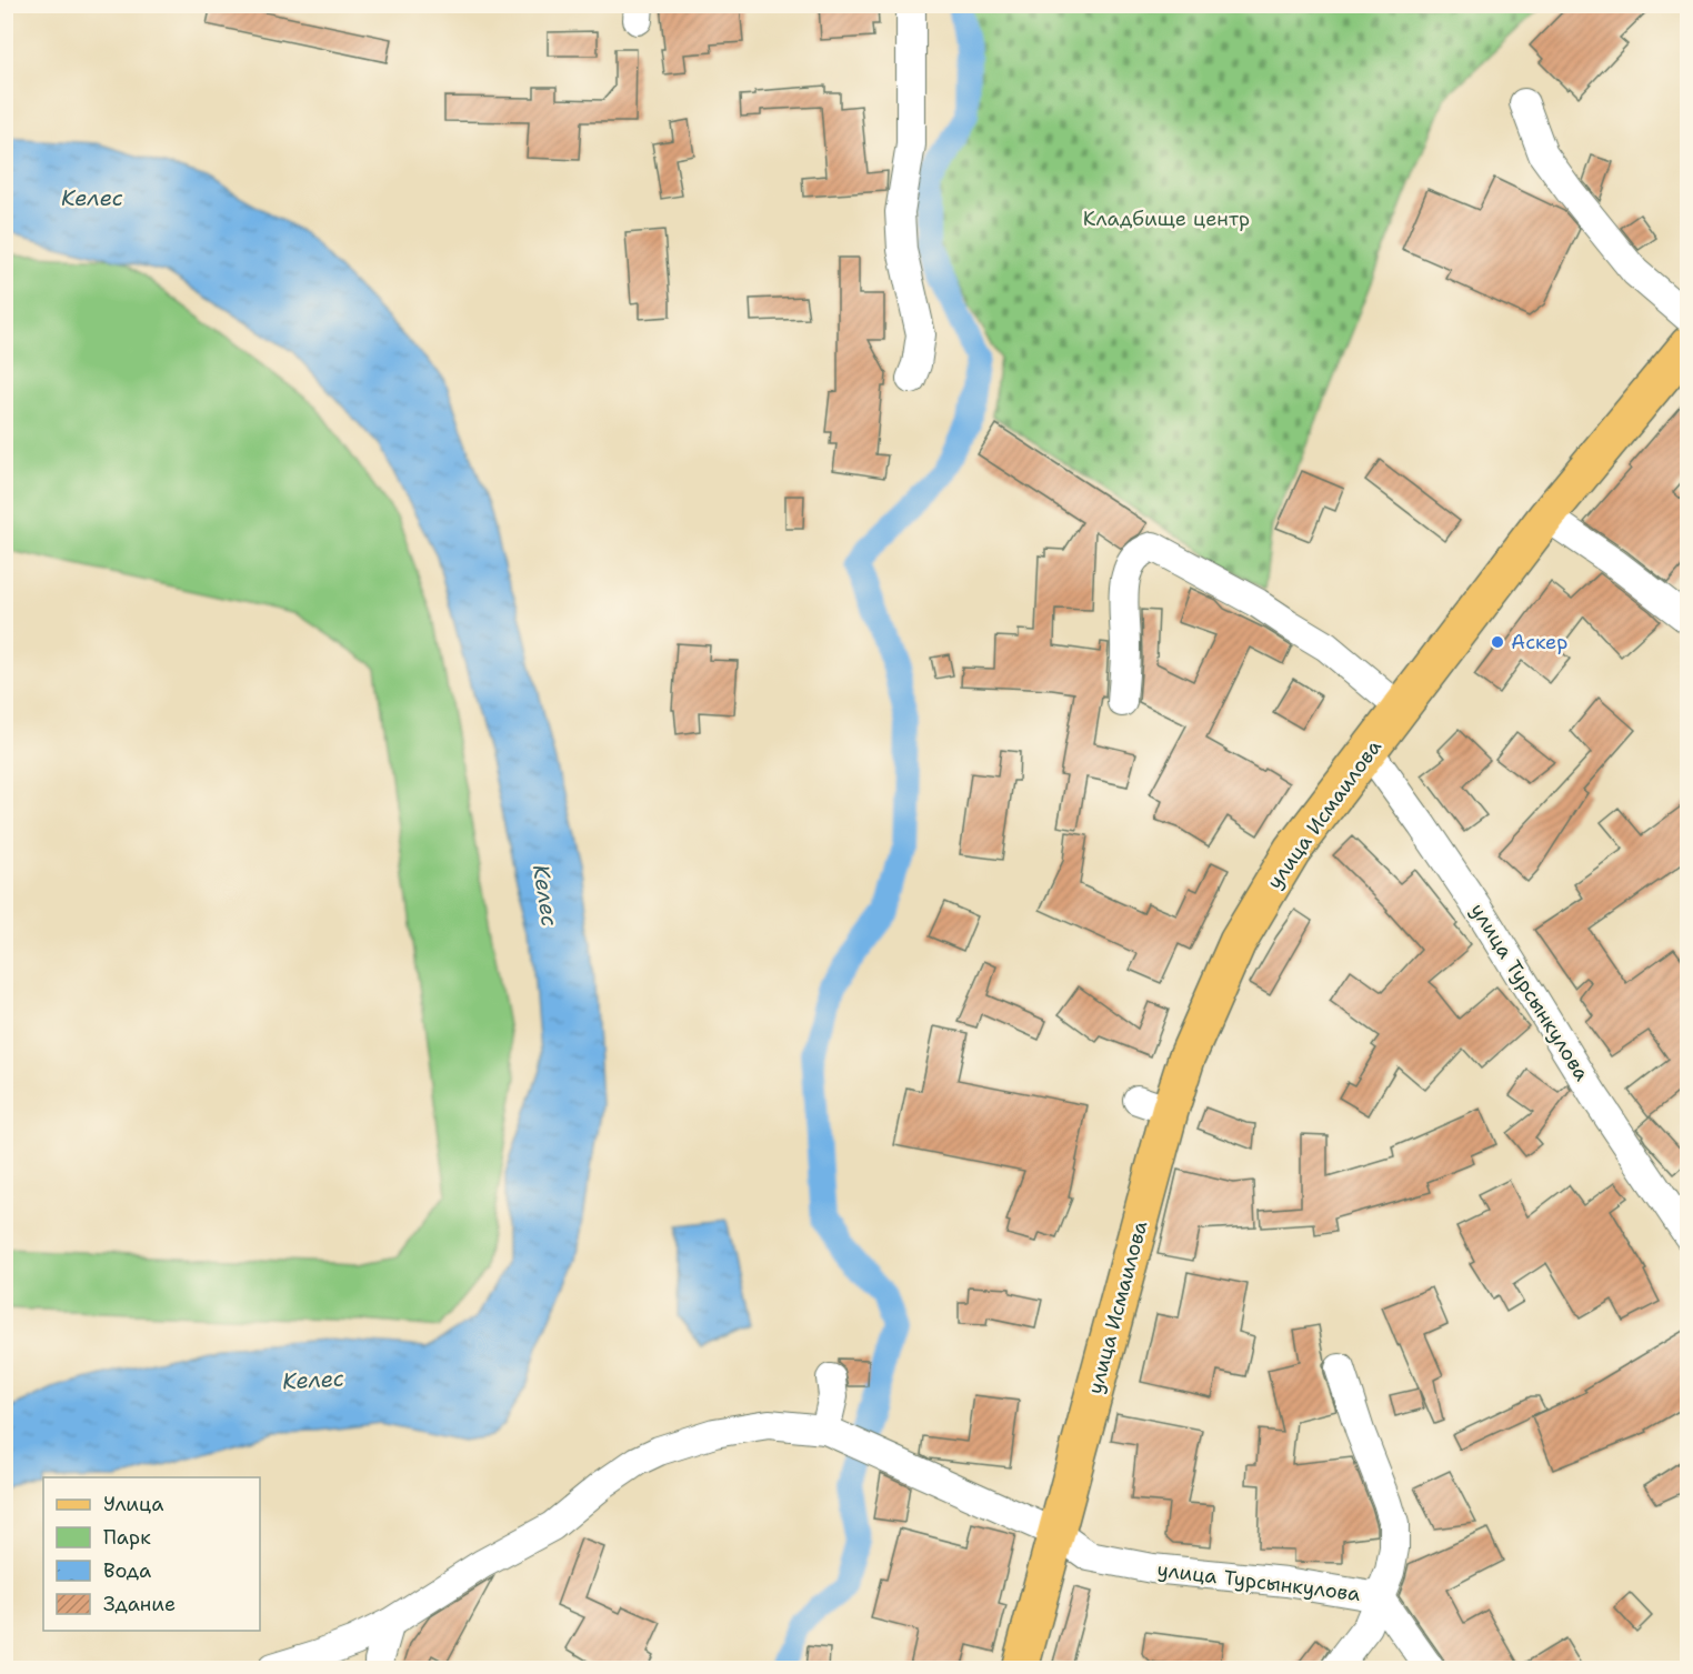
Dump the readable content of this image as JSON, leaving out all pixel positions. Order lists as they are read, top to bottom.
{
  "streets": {
    "main road": ["улица Исмаилова"],
    "street": ["улица Турсынкулова"]
  },
  "crossings": [
    ["улица Исмаилова", "улица Турсынкулова"]
  ],
  "water": ["Келес"],
  "parks": ["Кладбище центр"],
  "places": ["Аскер"],
  "legend": [
    "Улица",
    "Парк",
    "Вода",
    "Здание"
  ]
}
